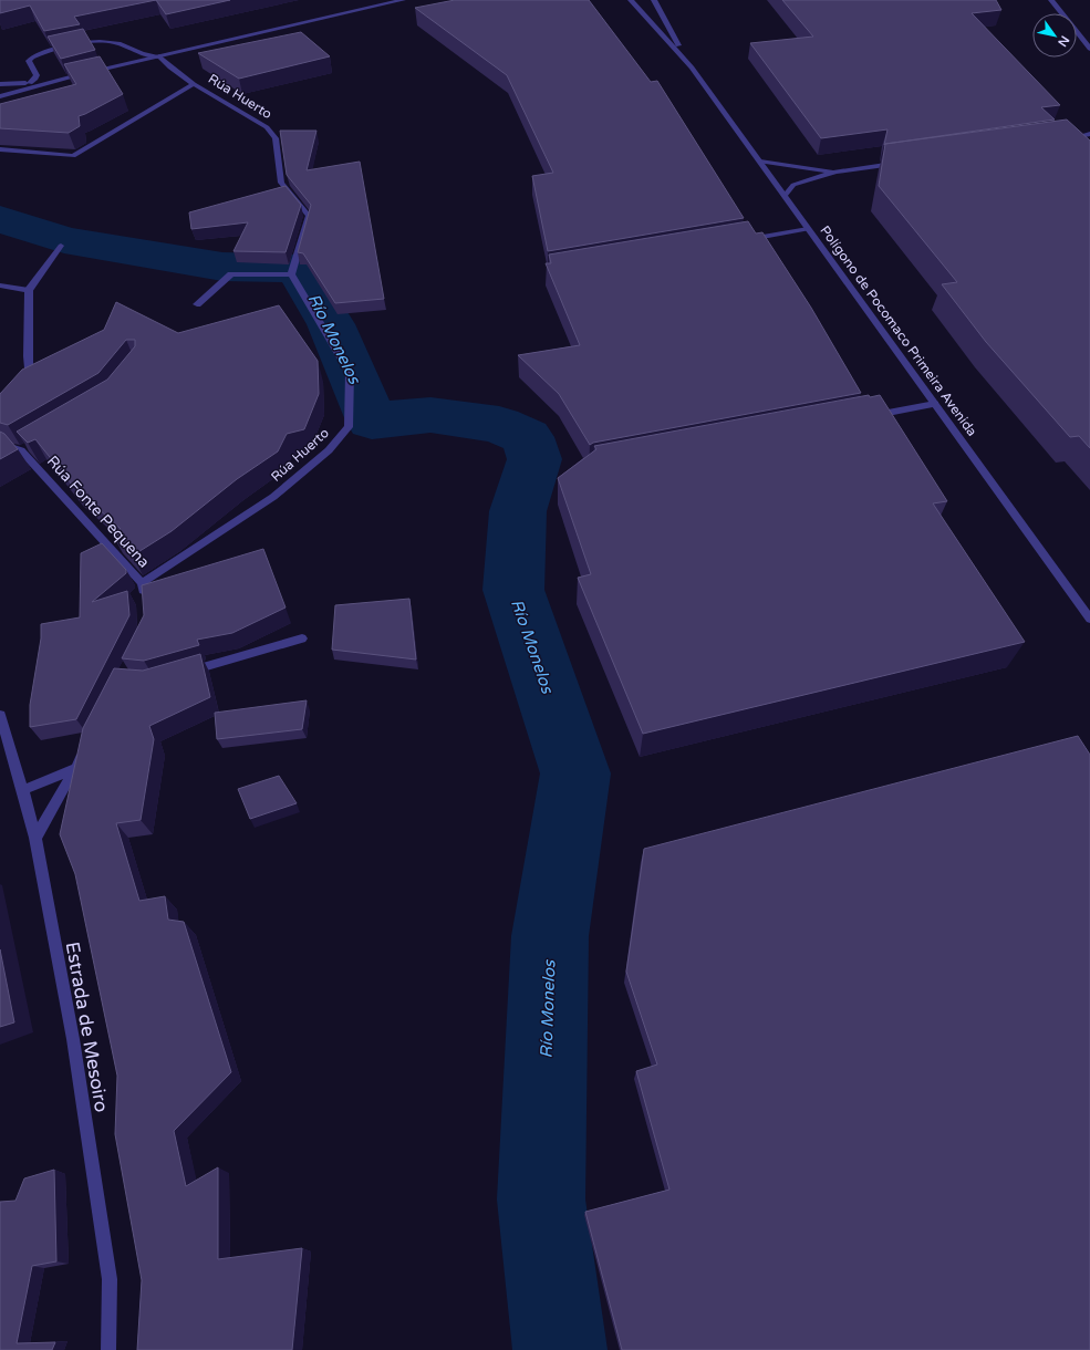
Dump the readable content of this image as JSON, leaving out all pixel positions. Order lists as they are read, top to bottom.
{
  "streets": {
    "street": [
      "Rúa Huerto",
      "Polígono de Pocomaco Primeira Avenida",
      "Rúa Fonte Pequena",
      "Estrada de Mesoiro"
    ]
  },
  "crossings": [
    ["Rúa Huerto", "Rúa Fonte Pequena"]
  ],
  "water": ["Río Monelos"],
  "north": "bottom right"
}
